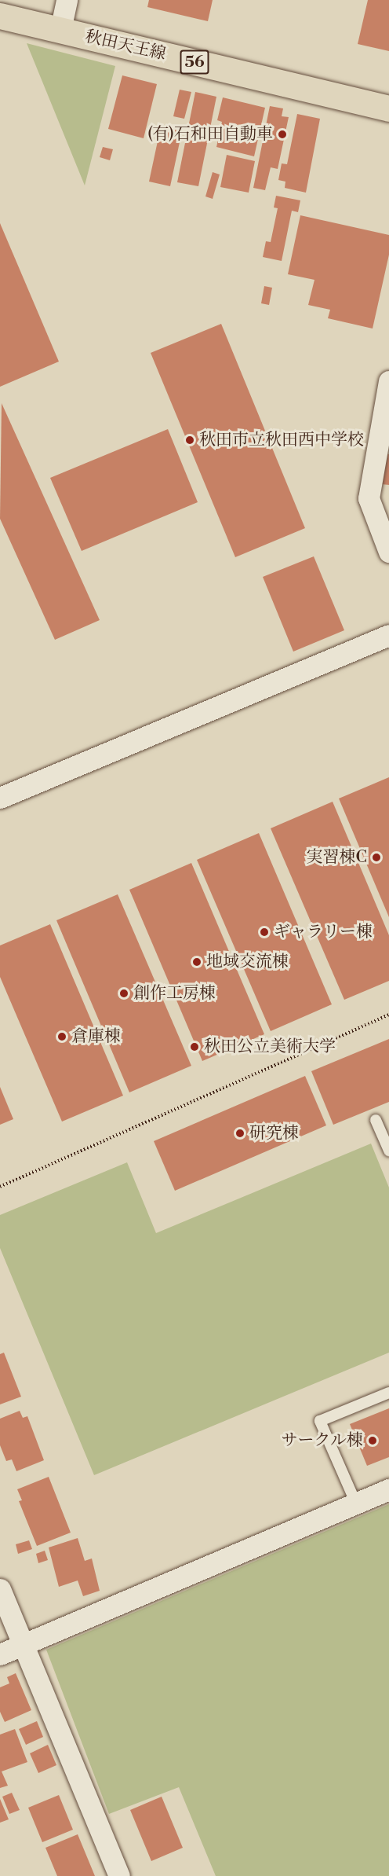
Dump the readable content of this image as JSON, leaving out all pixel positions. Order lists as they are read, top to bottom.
{
  "streets": {
    "main road": ["秋田天王線", "56"]
  },
  "places": [
    "(有)石和田自動車",
    "秋田市立秋田西中学校",
    "実習棟C",
    "ギャラリー棟",
    "地域交流棟",
    "創作工房棟",
    "倉庫棟",
    "秋田公立美術大学",
    "研究棟",
    "サークル棟"
  ]
}
